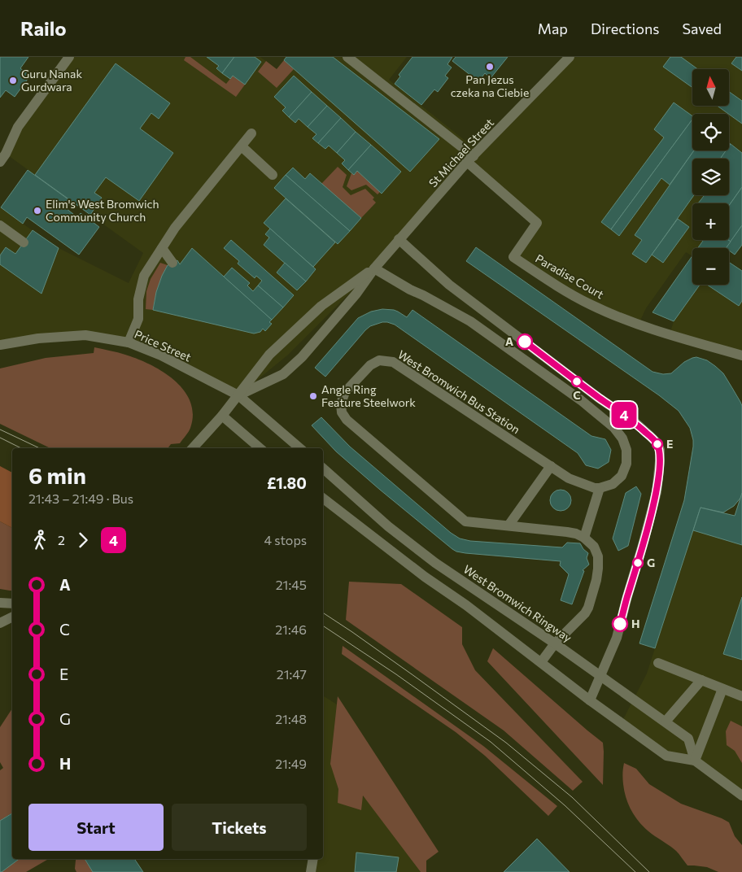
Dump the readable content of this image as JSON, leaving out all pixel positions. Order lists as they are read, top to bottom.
{
  "streets": {
    "street": [
      "St Michael Street",
      "Paradise Court",
      "Price Street",
      "West Bromwich Bus Station",
      "West Bromwich Ringway"
    ]
  },
  "crossings": [
    ["St Michael Street", "Paradise Court"]
  ],
  "places": [
    "Pan Jezus czeka na Ciebie",
    "Guru Nanak Gurdwara",
    "Elim's West Bromwich Community Church",
    "A",
    "C",
    "Angle Ring Feature Steelwork",
    "E",
    "G",
    "H"
  ],
  "lines": ["bus line 4"],
  "north": "top",
  "page": {
    "header": "Railo",
    "nav": ["Map", "Directions", "Saved"],
    "on_map": "4",
    "map_buttons": ["+", "−"],
    "heading": ["6 min", "21:43 – 21:49 · Bus", "£1.80"],
    "legs": ["2", "4", "4 stops"],
    "list": [
      {
        "name": "A",
        "value": "21:45"
      },
      {
        "name": "C",
        "value": "21:46"
      },
      {
        "name": "E",
        "value": "21:47"
      },
      {
        "name": "G",
        "value": "21:48"
      },
      {
        "name": "H",
        "value": "21:49"
      }
    ],
    "buttons": ["Start", "Tickets"]
  }
}
